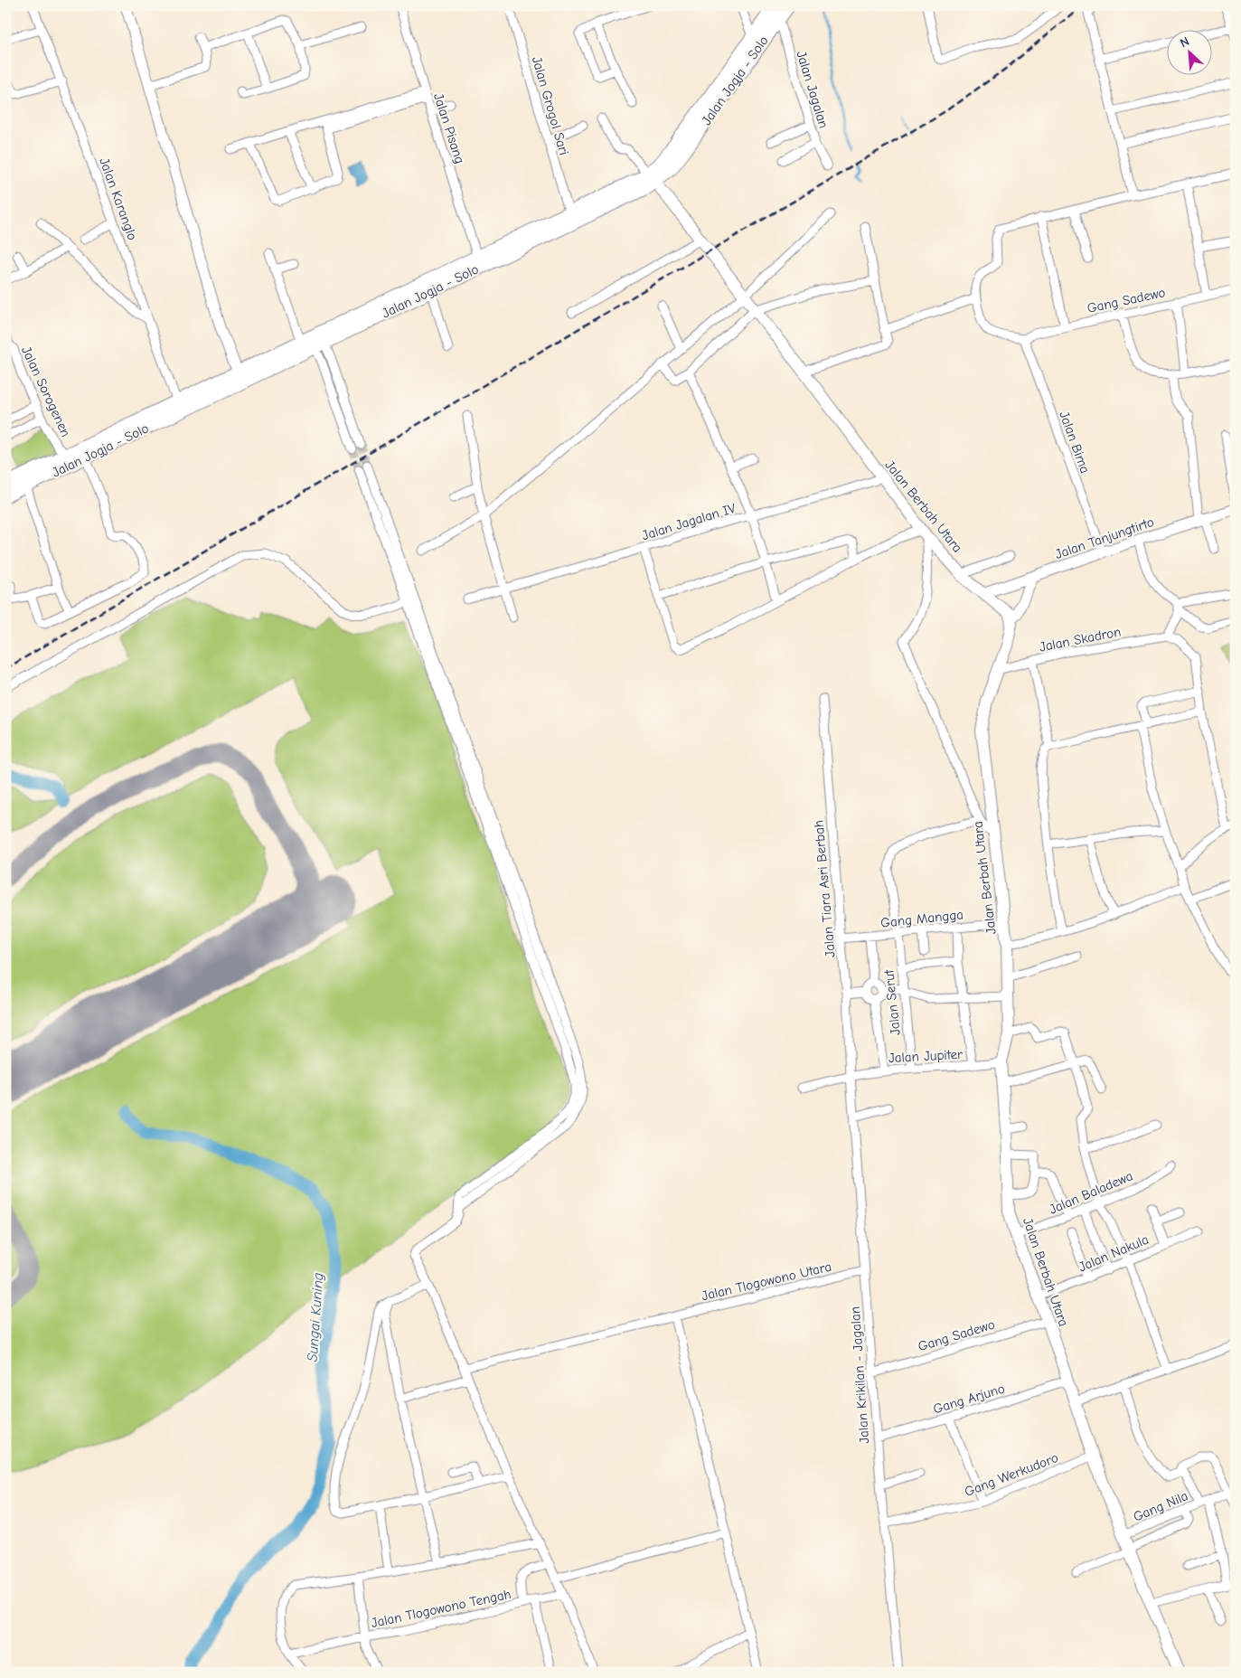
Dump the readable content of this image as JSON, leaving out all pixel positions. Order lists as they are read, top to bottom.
{
  "streets": {
    "highway": ["Jalan Jogja - Solo"],
    "main road": ["Jalan Berbah Utara"],
    "street": [
      "Jalan Jagalan",
      "Jalan Grogol Sari",
      "Jalan Pisang",
      "Jalan Karanglo",
      "Gang Sadewo",
      "Jalan Sorogenen",
      "Jalan Bima",
      "Jalan Jagalan IV",
      "Jalan Tanjungtirto",
      "Jalan Skadron",
      "Jalan Tiara Asri Berbah",
      "Gang Mangga",
      "Jalan Serut",
      "Jalan Jupiter",
      "Jalan Baladewa",
      "Jalan Nakula",
      "Jalan Tlogowono Utara",
      "Jalan Krikilan - Jagalan",
      "Gang Arjuno",
      "Gang Werkudoro",
      "Gang Nila",
      "Jalan Tlogowono Tengah"
    ]
  },
  "crossings": [
    ["Jalan Jogja - Solo", "Jalan Jagalan"],
    ["Jalan Jogja - Solo", "Jalan Grogol Sari"],
    ["Jalan Jogja - Solo", "Jalan Pisang"],
    ["Jalan Jogja - Solo", "Jalan Karanglo"],
    ["Jalan Jogja - Solo", "Jalan Sorogenen"],
    ["Jalan Jogja - Solo", "Jalan Berbah Utara"],
    ["Gang Sadewo", "Jalan Bima"],
    ["Gang Sadewo", "Jalan Berbah Utara"],
    ["Gang Sadewo", "Jalan Krikilan - Jagalan"],
    ["Jalan Bima", "Jalan Tanjungtirto"],
    ["Jalan Berbah Utara", "Jalan Jagalan IV"],
    ["Jalan Berbah Utara", "Jalan Tanjungtirto"],
    ["Jalan Berbah Utara", "Jalan Skadron"],
    ["Jalan Berbah Utara", "Gang Mangga"],
    ["Jalan Berbah Utara", "Jalan Jupiter"],
    ["Jalan Berbah Utara", "Jalan Baladewa"],
    ["Jalan Berbah Utara", "Jalan Nakula"],
    ["Jalan Berbah Utara", "Gang Arjuno"],
    ["Jalan Berbah Utara", "Gang Werkudoro"],
    ["Jalan Berbah Utara", "Gang Nila"],
    ["Jalan Tiara Asri Berbah", "Gang Mangga"],
    ["Jalan Tiara Asri Berbah", "Jalan Jupiter"],
    ["Jalan Tiara Asri Berbah", "Jalan Krikilan - Jagalan"],
    ["Gang Mangga", "Jalan Serut"],
    ["Jalan Serut", "Jalan Jupiter"],
    ["Jalan Jupiter", "Jalan Krikilan - Jagalan"],
    ["Jalan Tlogowono Utara", "Jalan Krikilan - Jagalan"],
    ["Jalan Krikilan - Jagalan", "Gang Arjuno"],
    ["Jalan Krikilan - Jagalan", "Gang Werkudoro"]
  ],
  "water": ["Sungai Kuning"],
  "north": "top left"
}
